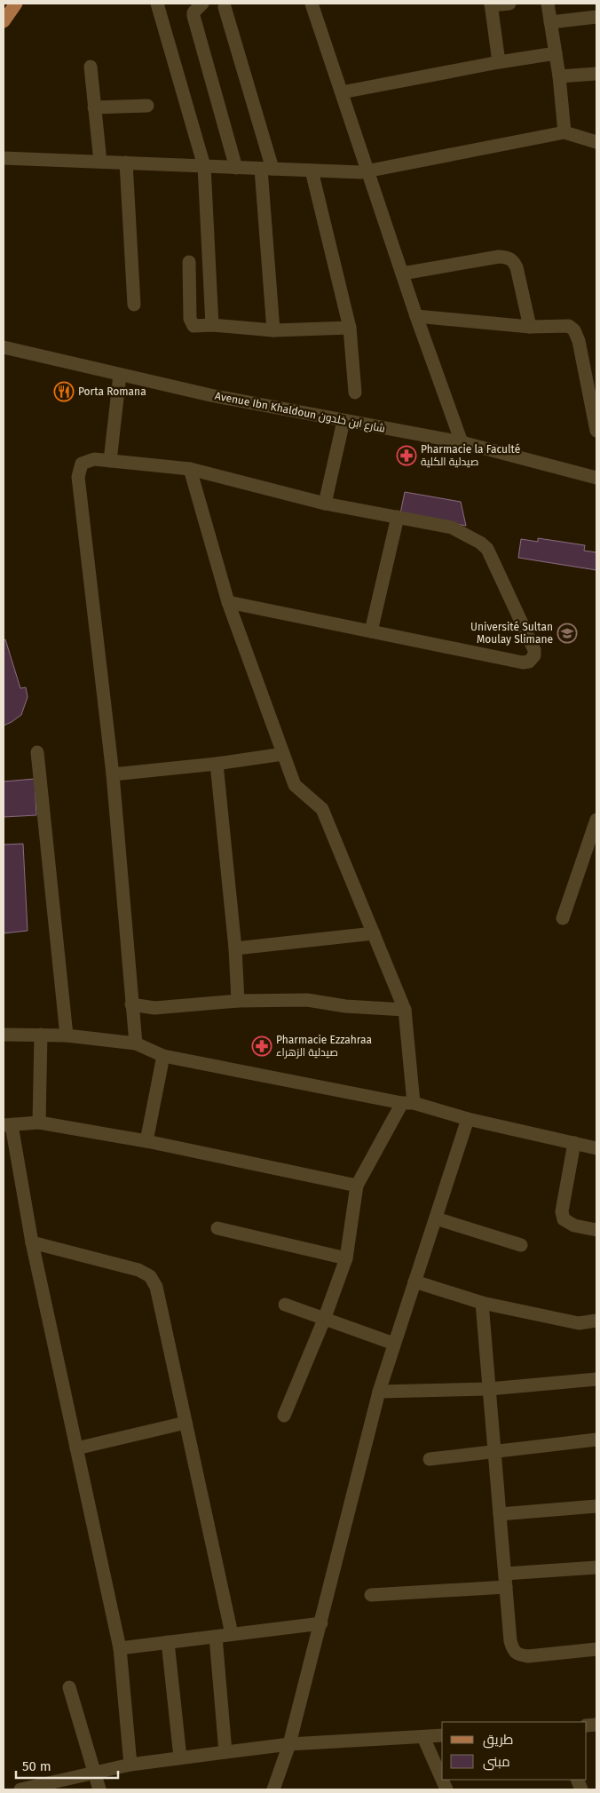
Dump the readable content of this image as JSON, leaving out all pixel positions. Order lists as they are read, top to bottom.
{
  "streets": {
    "street": ["Avenue Ibn Khaldoun شارع ابن خلدون"]
  },
  "places": {
    "restaurant": ["Porta Romana"],
    "pharmacy": ["Pharmacie la Faculté صيدلية الكلية", "Pharmacie Ezzahraa صيدلية الزهراء"],
    "school or university": ["Université Sultan Moulay Slimane"]
  },
  "legend": ["طريق", "مبنى"],
  "scale_bar": "50 m"
}
